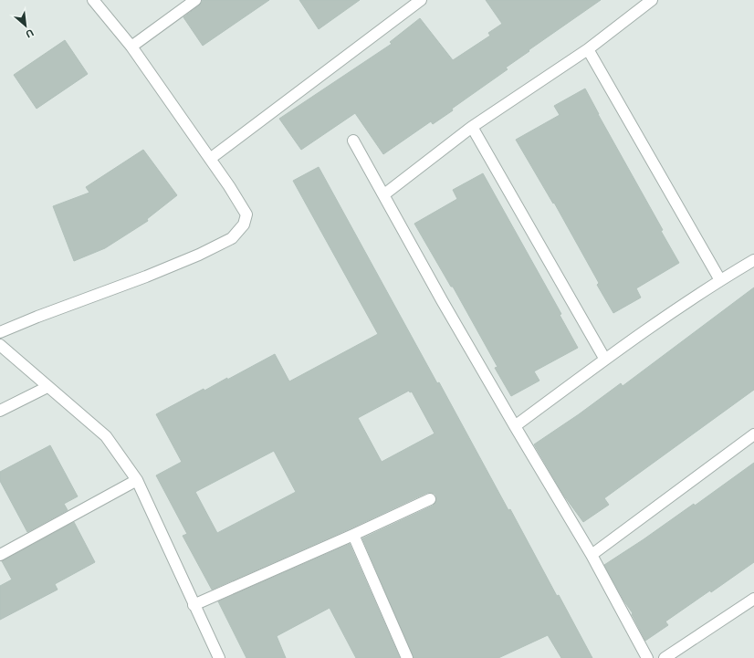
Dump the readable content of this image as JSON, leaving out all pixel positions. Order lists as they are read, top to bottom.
{
  "north": "bottom right"
}
